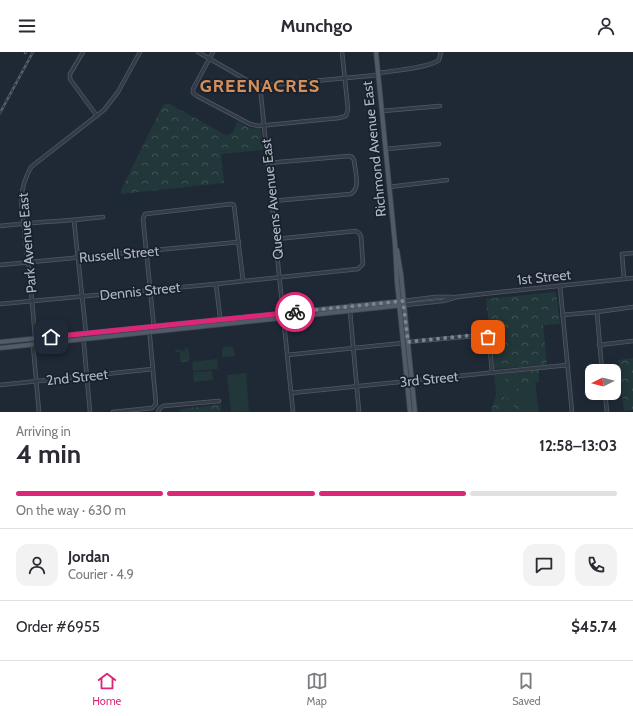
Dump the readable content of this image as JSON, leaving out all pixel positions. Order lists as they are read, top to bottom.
{
  "streets": {
    "main road": ["Richmond Avenue East", "1st Street"],
    "street": [
      "Queens Avenue East",
      "Park Avenue East",
      "Russell Street",
      "Dennis Street",
      "2nd Street",
      "3rd Street"
    ]
  },
  "crossings": [
    ["Richmond Avenue East", "1st Street"],
    ["Richmond Avenue East", "3rd Street"],
    ["Queens Avenue East", "1st Street"],
    ["Queens Avenue East", "Dennis Street"],
    ["Queens Avenue East", "3rd Street"],
    ["Park Avenue East", "Russell Street"],
    ["Park Avenue East", "1st Street"],
    ["Park Avenue East", "Dennis Street"]
  ],
  "districts": ["GREENACRES"],
  "north": "left",
  "page": {
    "header": "Munchgo",
    "heading": ["4 min", "Arriving in", "12:58–13:03"],
    "panel": [
      "Jordan",
      "Courier · 4.9",
      "Order #6955",
      "$45.74"
    ],
    "bar": "On the way · 630 m",
    "tabs": ["Home", "Map", "Saved"]
  }
}
